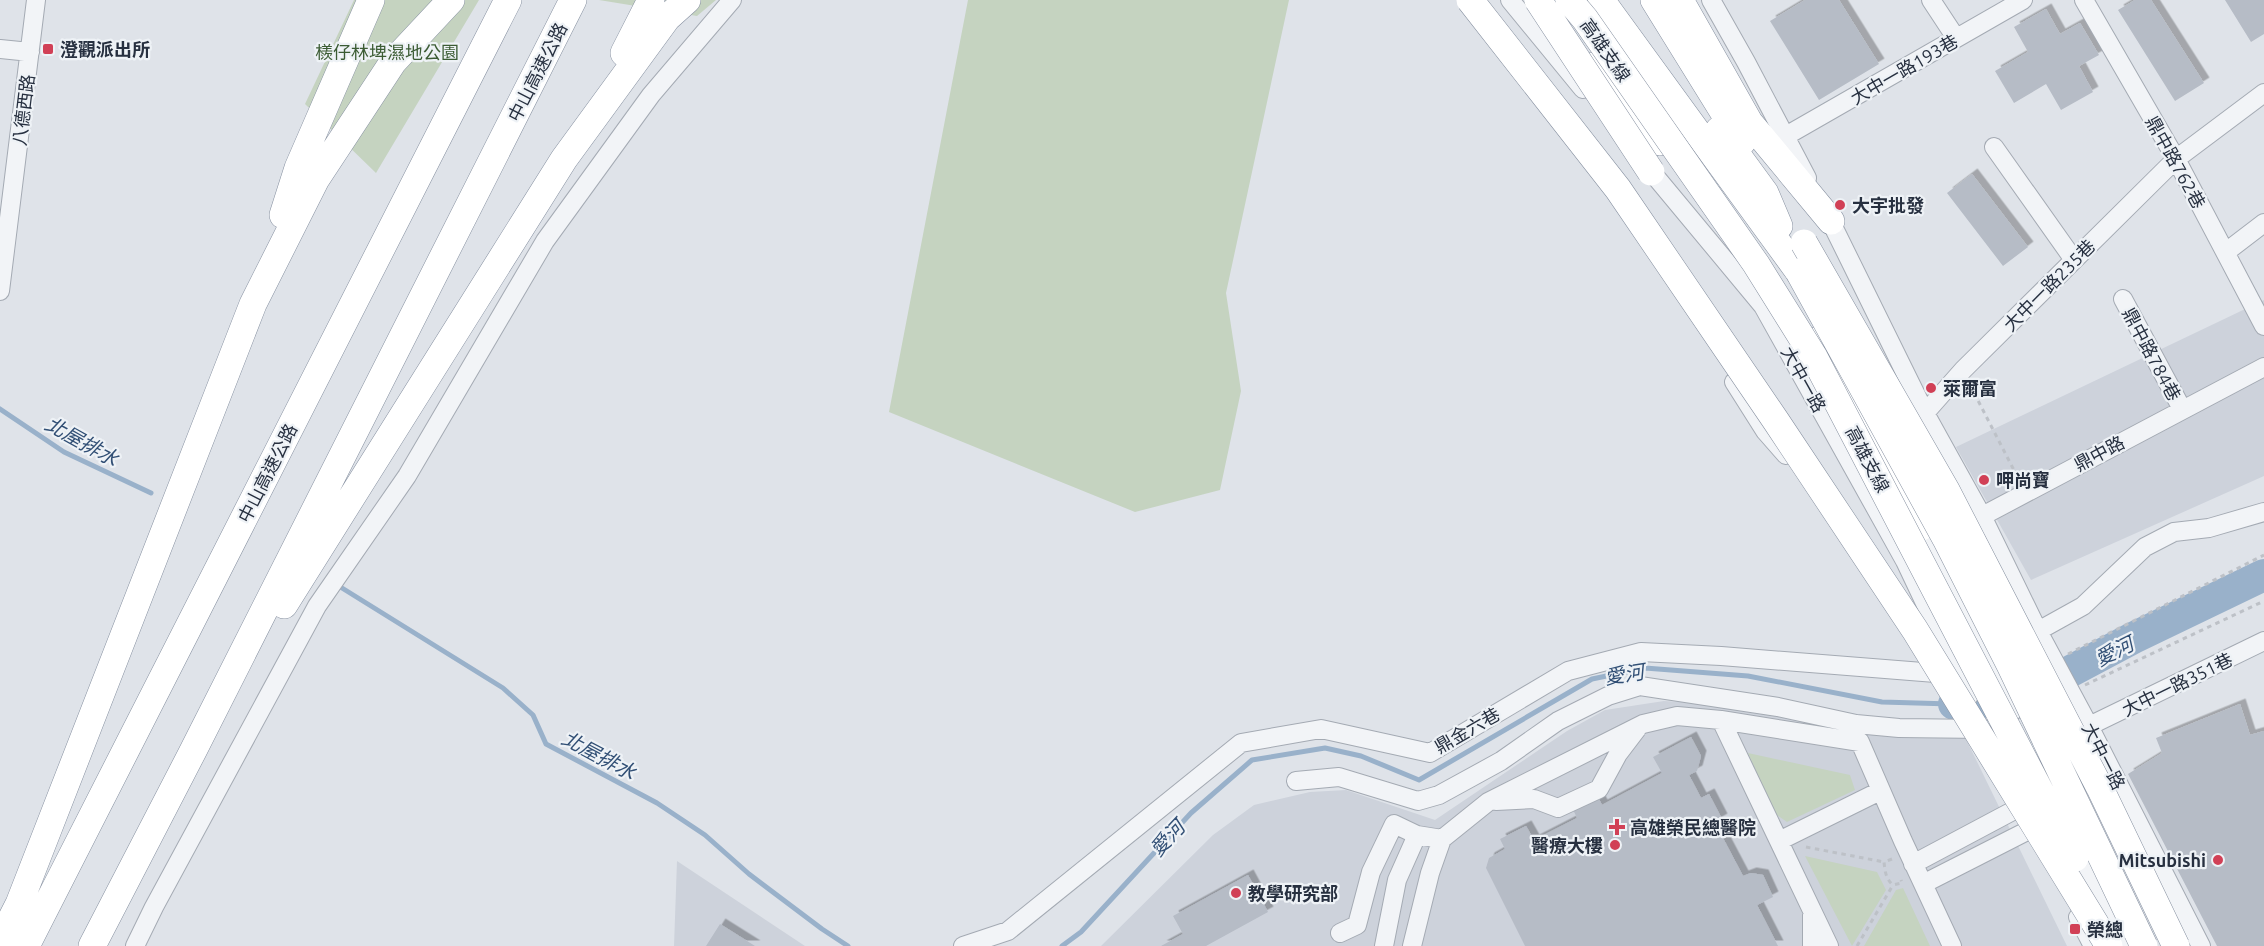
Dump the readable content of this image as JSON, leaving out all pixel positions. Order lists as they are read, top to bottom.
{
  "streets": {
    "highway": ["高雄支線", "中山高速公路"],
    "street": [
      "大中一路193巷",
      "八德西路",
      "鼎中路762巷",
      "大中一路235巷",
      "鼎中路784巷",
      "大中一路",
      "鼎中路",
      "大中一路351巷",
      "鼎金六巷"
    ]
  },
  "crossings": [
    ["高雄支線", "大中一路"],
    ["大中一路193巷", "大中一路"],
    ["鼎中路762巷", "大中一路235巷"],
    ["大中一路235巷", "大中一路"],
    ["鼎中路784巷", "鼎中路"],
    ["大中一路", "鼎中路"],
    ["大中一路", "大中一路351巷"],
    ["大中一路", "鼎金六巷"]
  ],
  "water": ["北屋排水", "愛河"],
  "parks": ["檨仔林埤濕地公園"],
  "places": {
    "transit": ["澄觀派出所", "榮總"],
    "other": [
      "大宇批發",
      "萊爾富",
      "呷尚寶",
      "醫療大樓",
      "Mitsubishi",
      "教學研究部"
    ],
    "health": ["高雄榮民總醫院"]
  }
}
